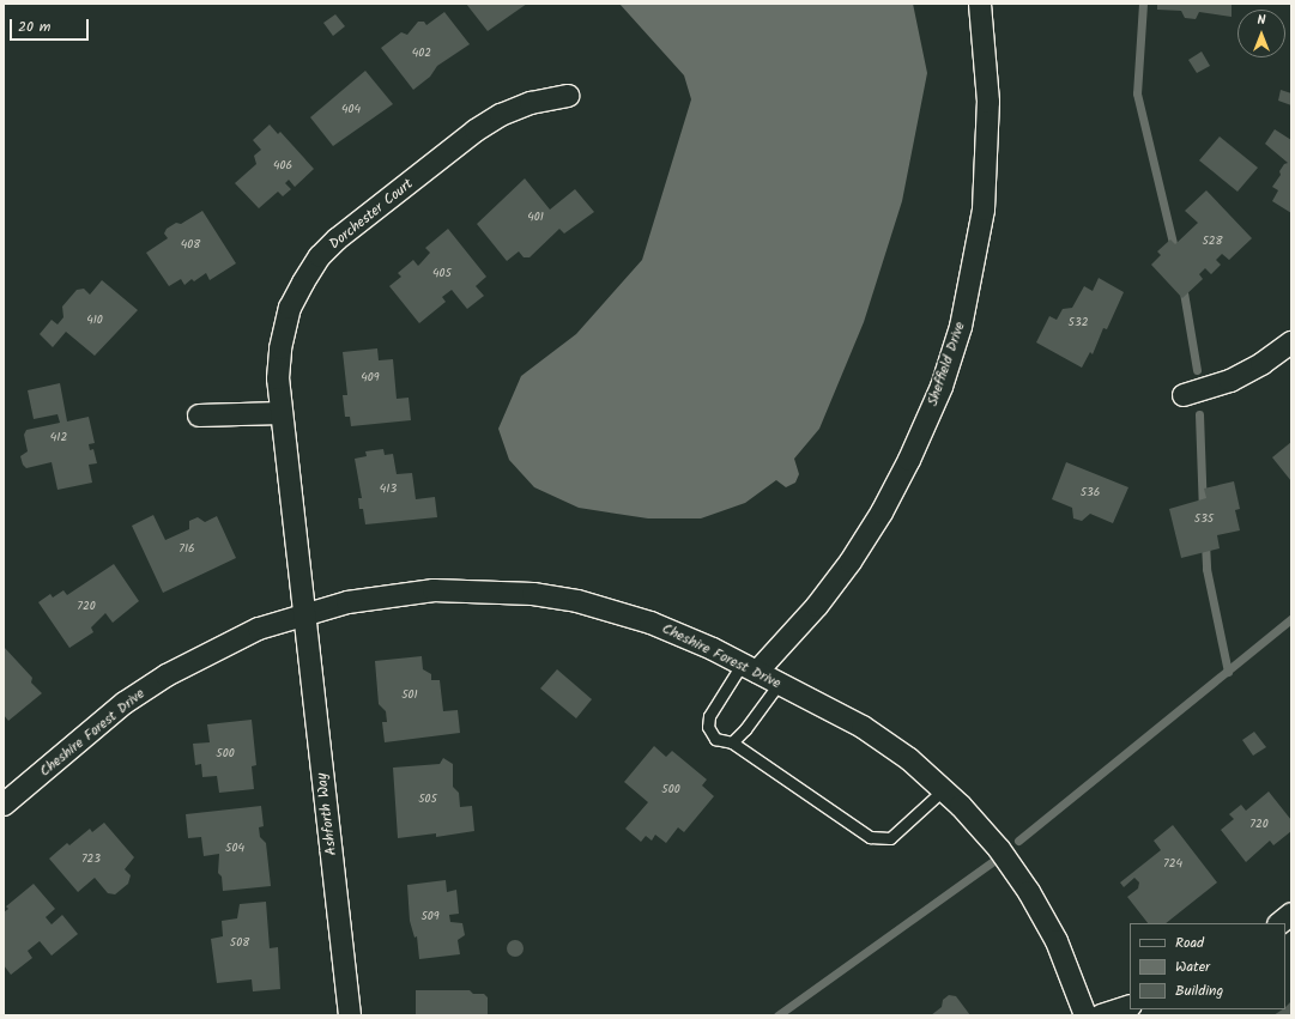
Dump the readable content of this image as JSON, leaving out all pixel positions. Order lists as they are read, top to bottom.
{
  "streets": {
    "street": [
      "Dorchester Court",
      "Sheffield Drive",
      "Cheshire Forest Drive",
      "Ashforth Way"
    ]
  },
  "crossings": [
    ["Dorchester Court", "Cheshire Forest Drive"],
    ["Dorchester Court", "Ashforth Way"],
    ["Sheffield Drive", "Cheshire Forest Drive"],
    ["Cheshire Forest Drive", "Ashforth Way"]
  ],
  "house_numbers": [
    "402",
    "404",
    "406",
    "401",
    "528",
    "408",
    "405",
    "410",
    "532",
    "409",
    "412",
    "413",
    "536",
    "535",
    "716",
    "720",
    "501",
    "500",
    "500",
    "505",
    "720",
    "504",
    "723",
    "724",
    "509",
    "508"
  ],
  "legend": ["Road", "Water", "Building"],
  "scale_bar": "20 m",
  "north": "top"
}
